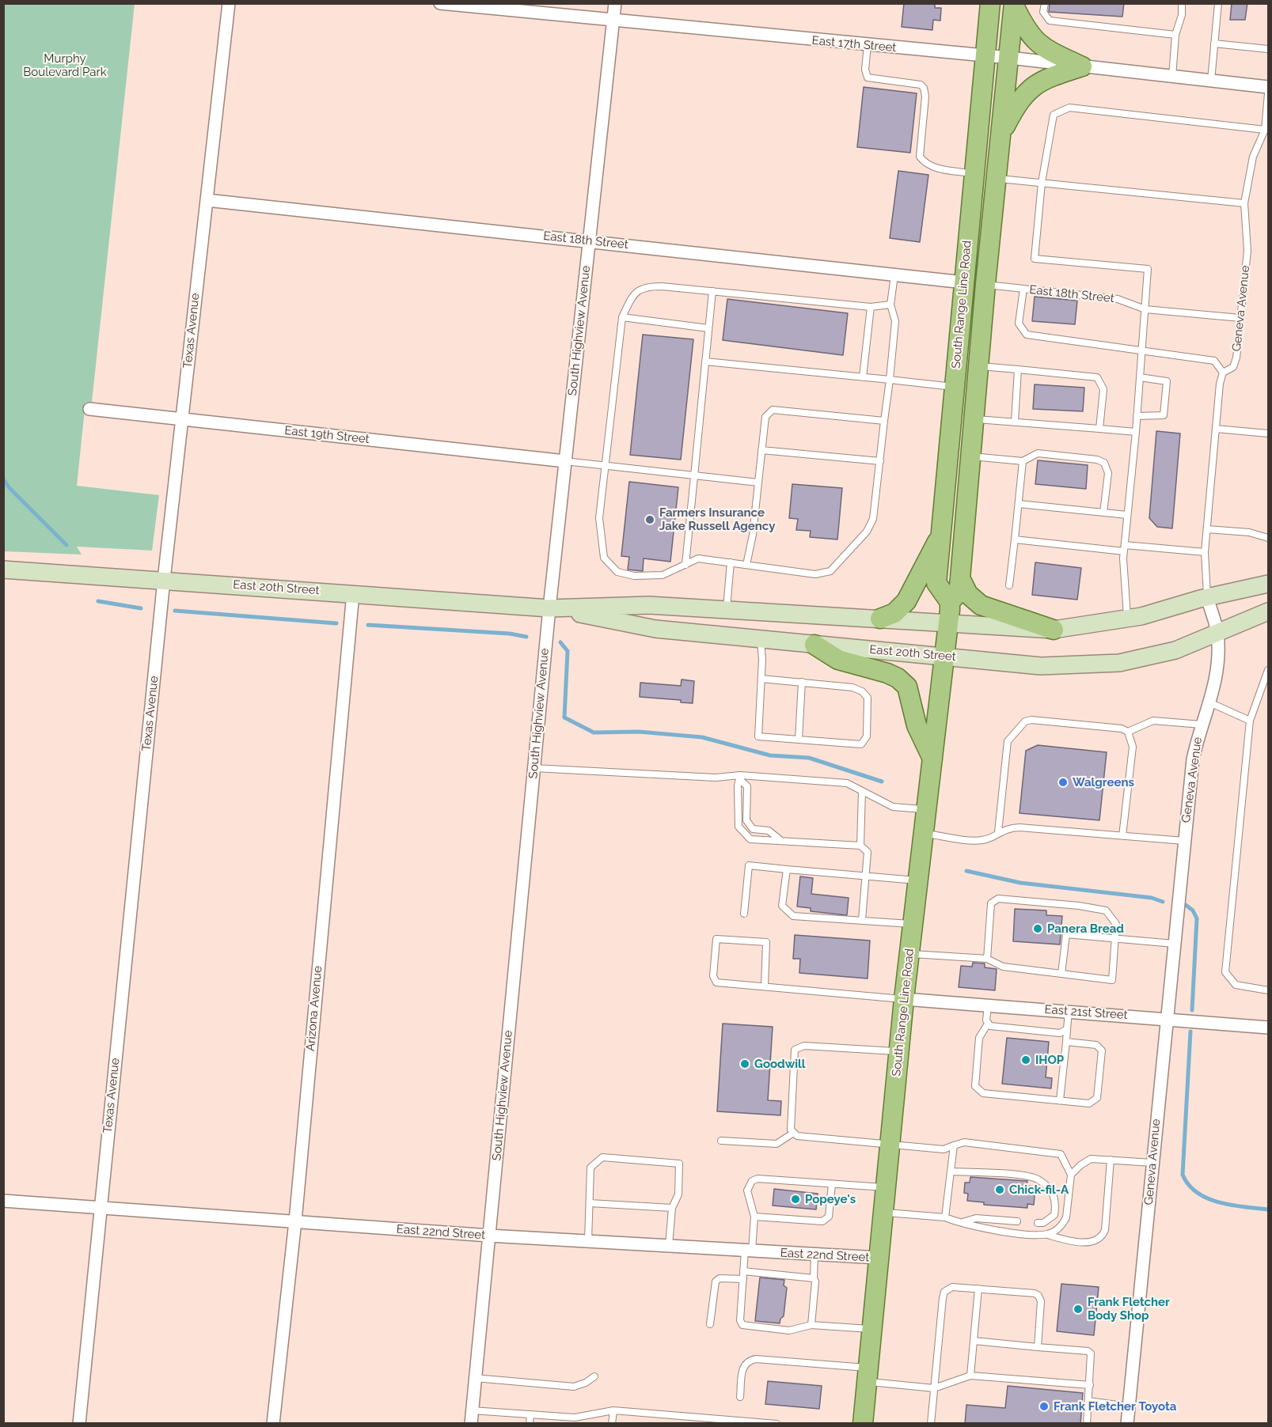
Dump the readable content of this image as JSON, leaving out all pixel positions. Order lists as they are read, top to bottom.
{
  "streets": {
    "main road": ["South Range Line Road", "East 20th Street"],
    "street": [
      "East 17th Street",
      "East 18th Street",
      "Geneva Avenue",
      "Texas Avenue",
      "South Highview Avenue",
      "East 19th Street",
      "Arizona Avenue",
      "East 21st Street",
      "East 22nd Street"
    ]
  },
  "crossings": [
    ["East 17th Street", "South Range Line Road"],
    ["East 17th Street", "South Highview Avenue"],
    ["East 18th Street", "South Range Line Road"],
    ["East 18th Street", "Geneva Avenue"],
    ["East 18th Street", "Texas Avenue"],
    ["East 18th Street", "South Highview Avenue"],
    ["South Range Line Road", "East 20th Street"],
    ["South Range Line Road", "East 21st Street"],
    ["South Range Line Road", "East 22nd Street"],
    ["Geneva Avenue", "East 20th Street"],
    ["Geneva Avenue", "East 21st Street"],
    ["Texas Avenue", "East 19th Street"],
    ["Texas Avenue", "East 20th Street"],
    ["Texas Avenue", "East 22nd Street"],
    ["South Highview Avenue", "East 19th Street"],
    ["South Highview Avenue", "East 20th Street"],
    ["South Highview Avenue", "East 22nd Street"],
    ["East 20th Street", "Arizona Avenue"],
    ["Arizona Avenue", "East 22nd Street"]
  ],
  "parks": ["Murphy Boulevard Park"],
  "places": [
    "Farmers Insurance Jake Russell Agency",
    "Walgreens",
    "Panera Bread",
    "IHOP",
    "Goodwill",
    "Chick-fil-A",
    "Popeye's",
    "Frank Fletcher Body Shop",
    "Frank Fletcher Toyota"
  ]
}
